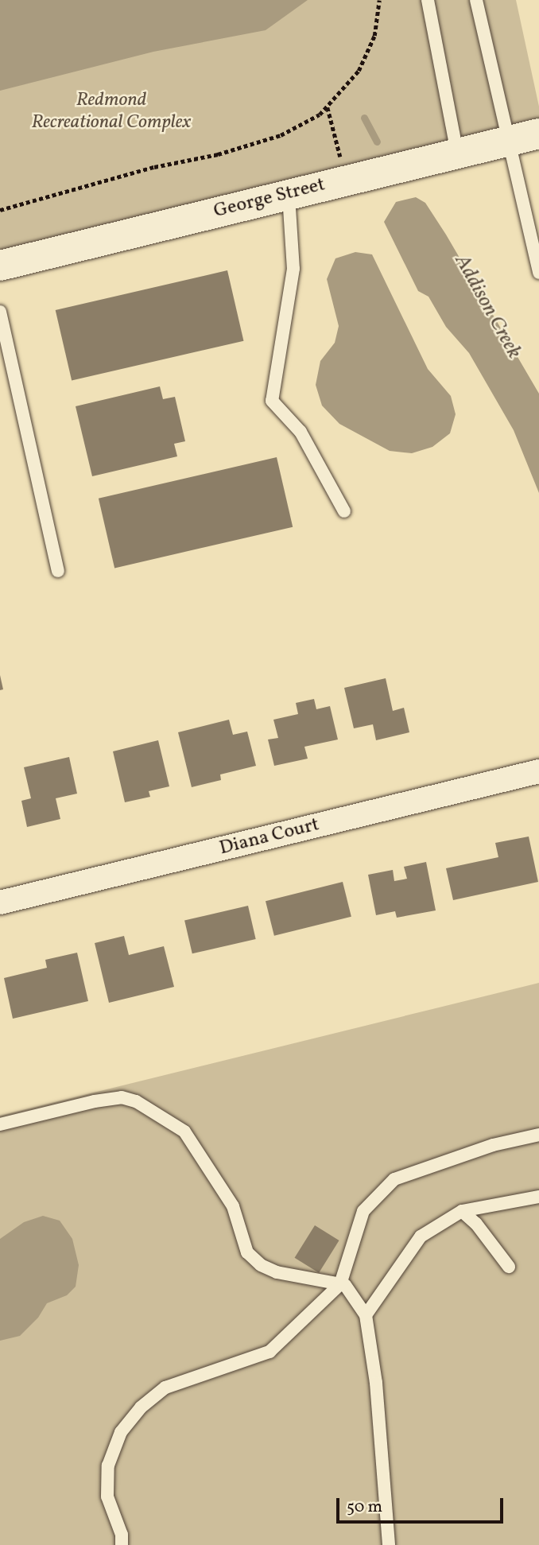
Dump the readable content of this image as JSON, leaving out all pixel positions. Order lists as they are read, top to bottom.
{
  "streets": {
    "street": ["George Street", "Diana Court"]
  },
  "water": ["Addison Creek"],
  "parks": ["Redmond Recreational Complex"],
  "scale_bar": "50 m"
}
